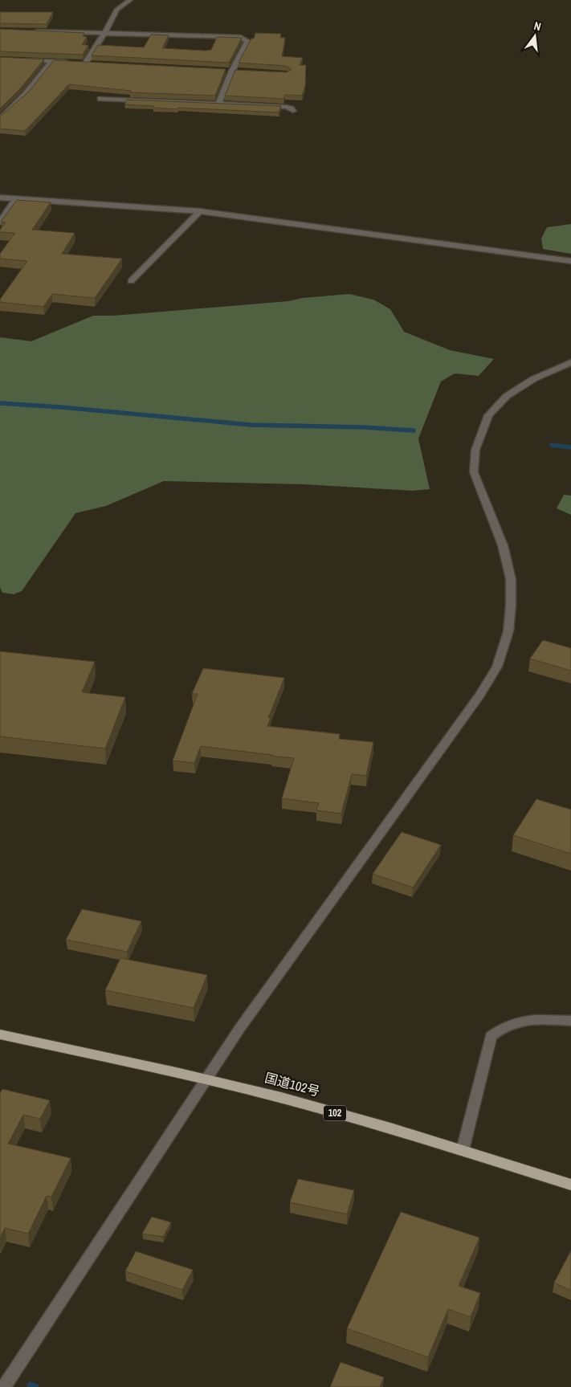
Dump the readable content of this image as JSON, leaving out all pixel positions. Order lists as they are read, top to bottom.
{
  "streets": {
    "highway": ["国道102号", "102"]
  },
  "north": "top"
}
